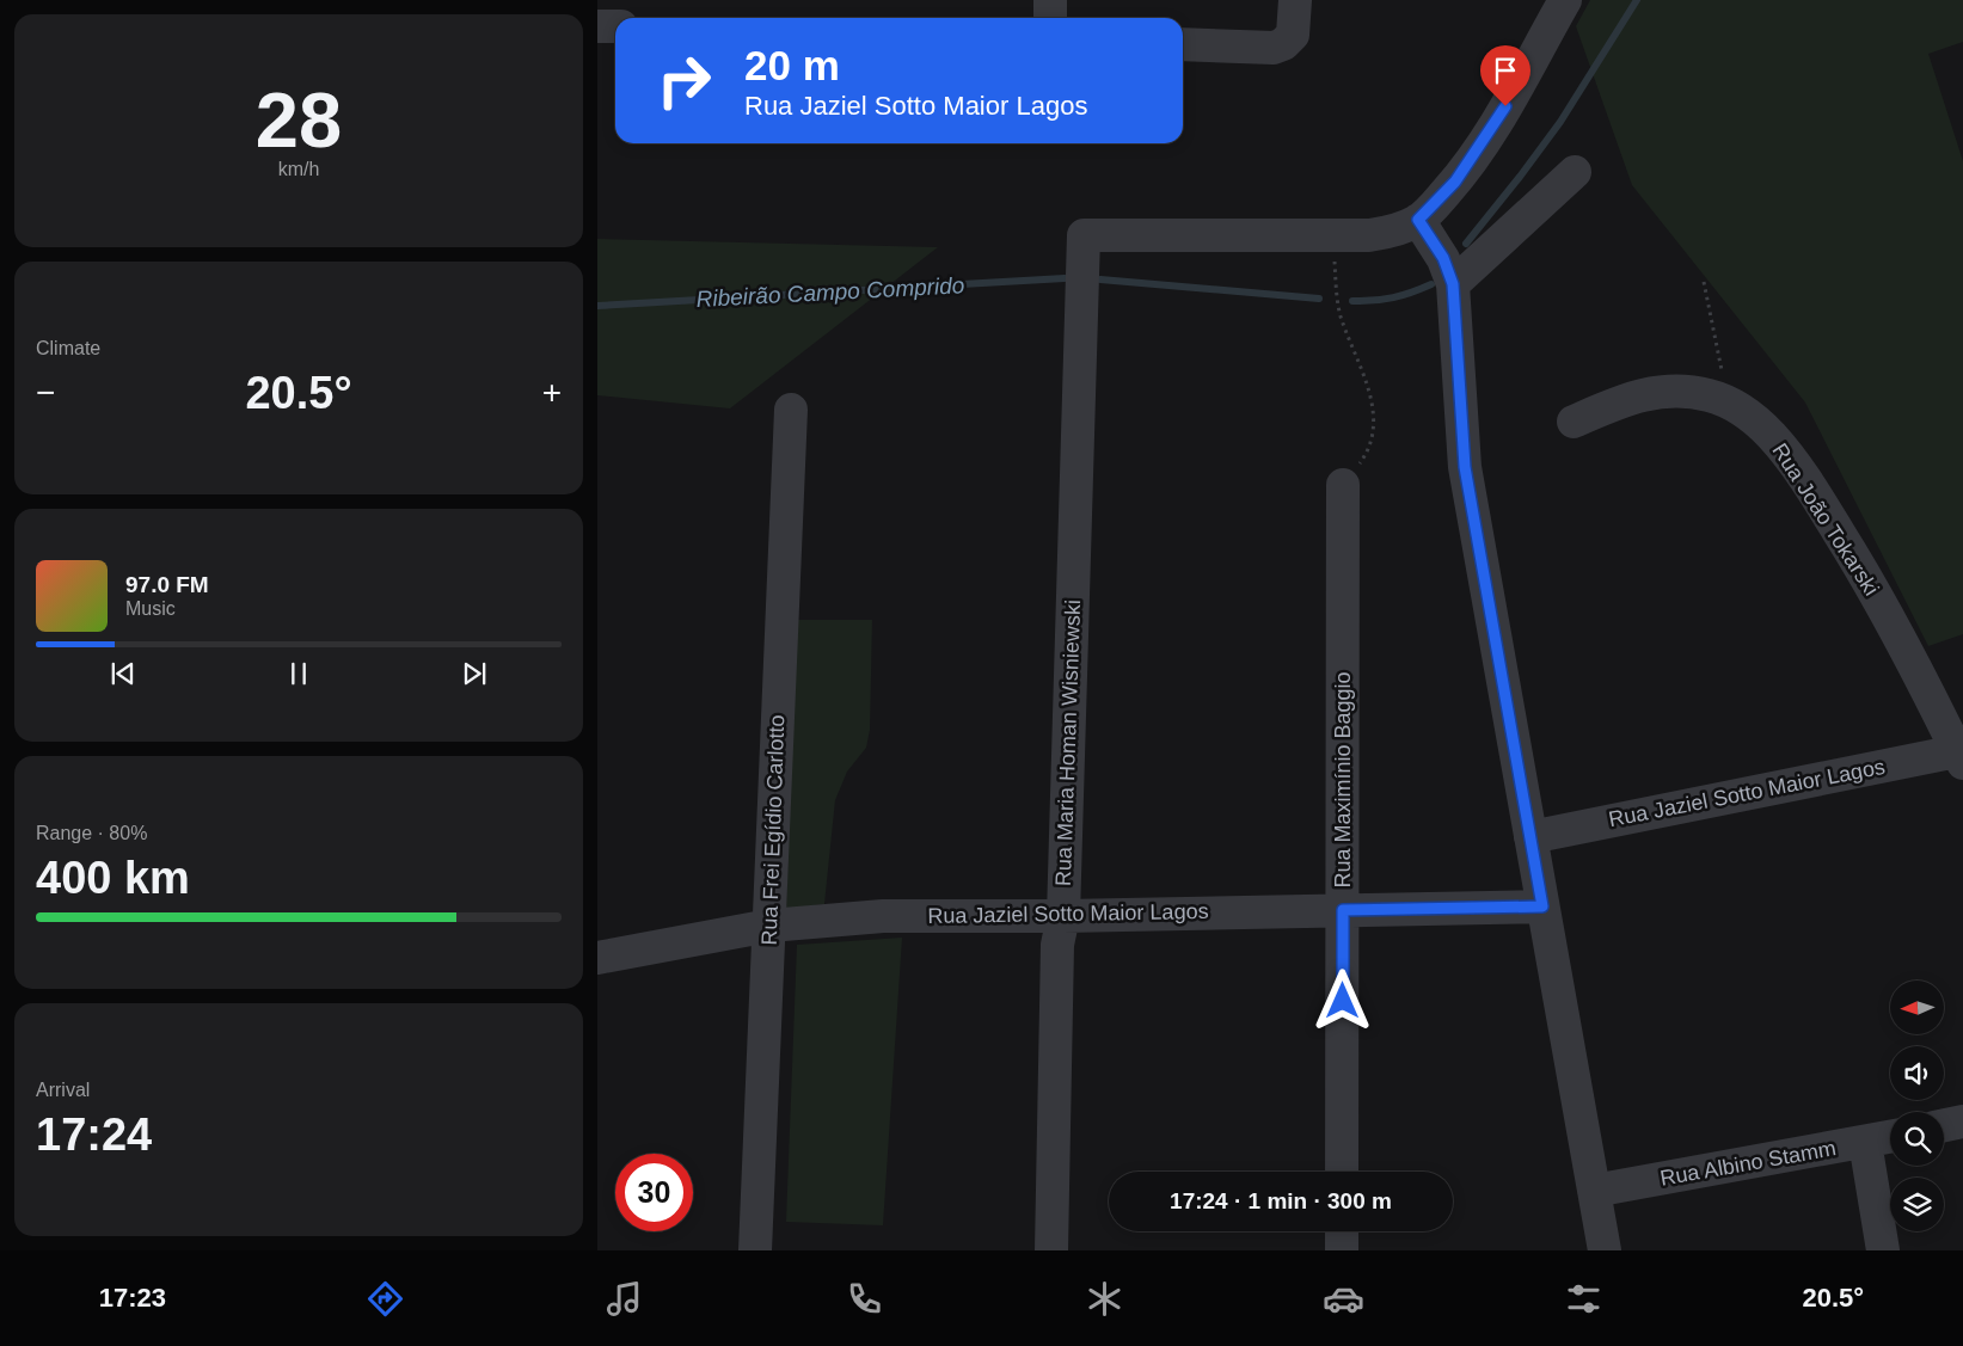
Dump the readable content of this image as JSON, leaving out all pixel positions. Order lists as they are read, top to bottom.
{
  "streets": {
    "street": [
      "Rua João Tokarski",
      "Rua Maria Homan Wisniewski",
      "Rua Maximínio Baggio",
      "Rua Jaziel Sotto Maior Lagos",
      "Rua Frei Egídio Carlotto",
      "Rua Albino Stamm"
    ]
  },
  "crossings": [
    ["Rua João Tokarski", "Rua Jaziel Sotto Maior Lagos"],
    ["Rua Maria Homan Wisniewski", "Rua Jaziel Sotto Maior Lagos"],
    ["Rua Maximínio Baggio", "Rua Jaziel Sotto Maior Lagos"],
    ["Rua Jaziel Sotto Maior Lagos", "Rua Frei Egídio Carlotto"]
  ],
  "water": ["Ribeirão Campo Comprido"],
  "north": "left",
  "page": {
    "tile": [
      ["28", "km/h"],
      "Climate",
      ["Range · 80%", "400 km"],
      ["Arrival", "17:24"]
    ],
    "turn": ["20 m", "Rua Jaziel Sotto Maior Lagos"],
    "heat": ["−", "20.5°", "+"],
    "song": ["97.0 FM", "Music"],
    "limit": "30",
    "trip": "17:24 · 1 min · 300 m",
    "tabs": ["17:23", "20.5°"]
  }
}
